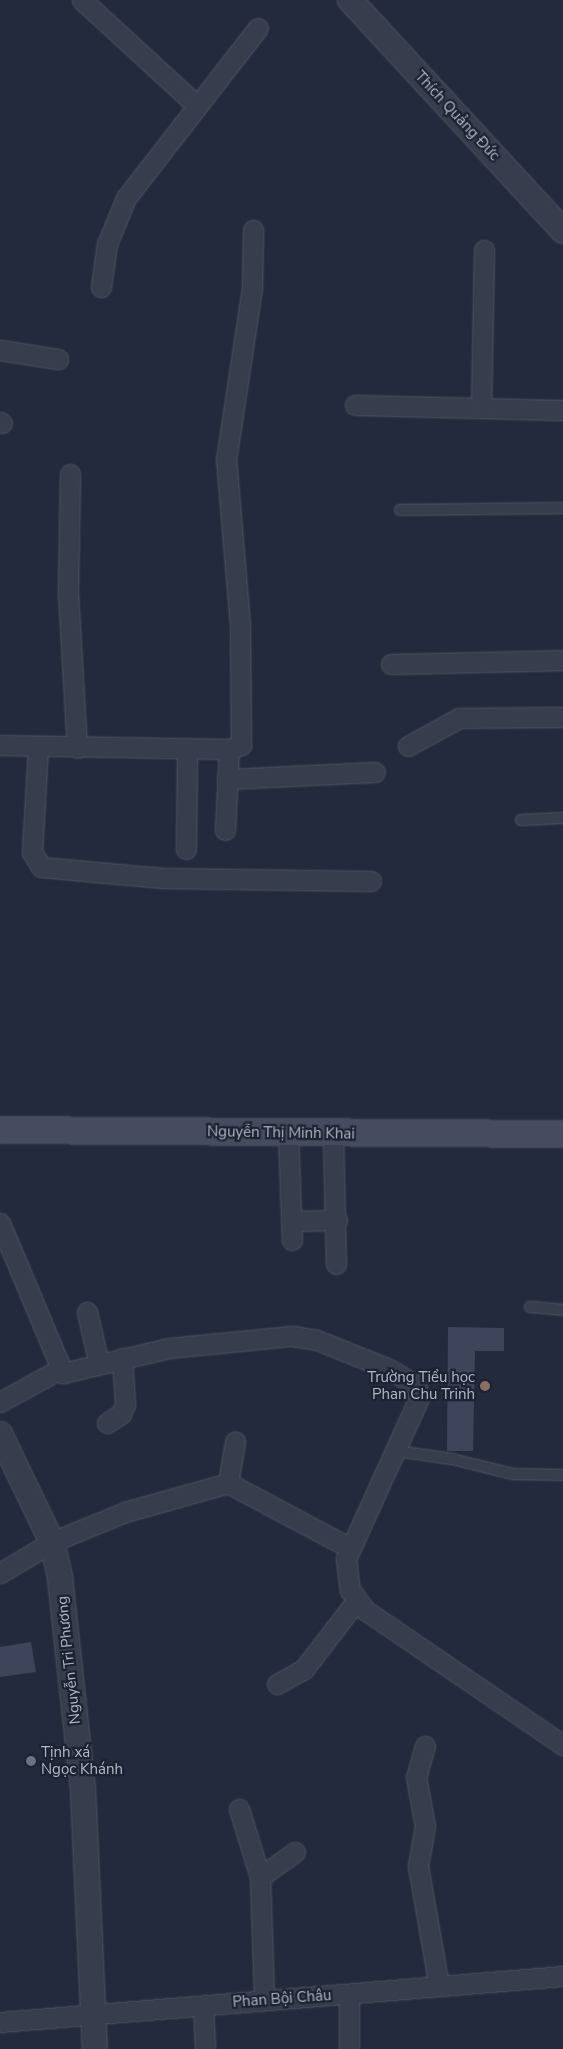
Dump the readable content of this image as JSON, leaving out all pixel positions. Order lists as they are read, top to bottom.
{
  "streets": {
    "main road": ["Nguyễn Thị Minh Khai"],
    "street": ["Thích Quảng Đức", "Nguyễn Tri Phương", "Phan Bội Châu"]
  },
  "crossings": [
    ["Nguyễn Tri Phương", "Phan Bội Châu"]
  ],
  "places": ["Trường Tiểu học Phan Chu Trinh", "Tịnh xá Ngọc Khánh"]
}
